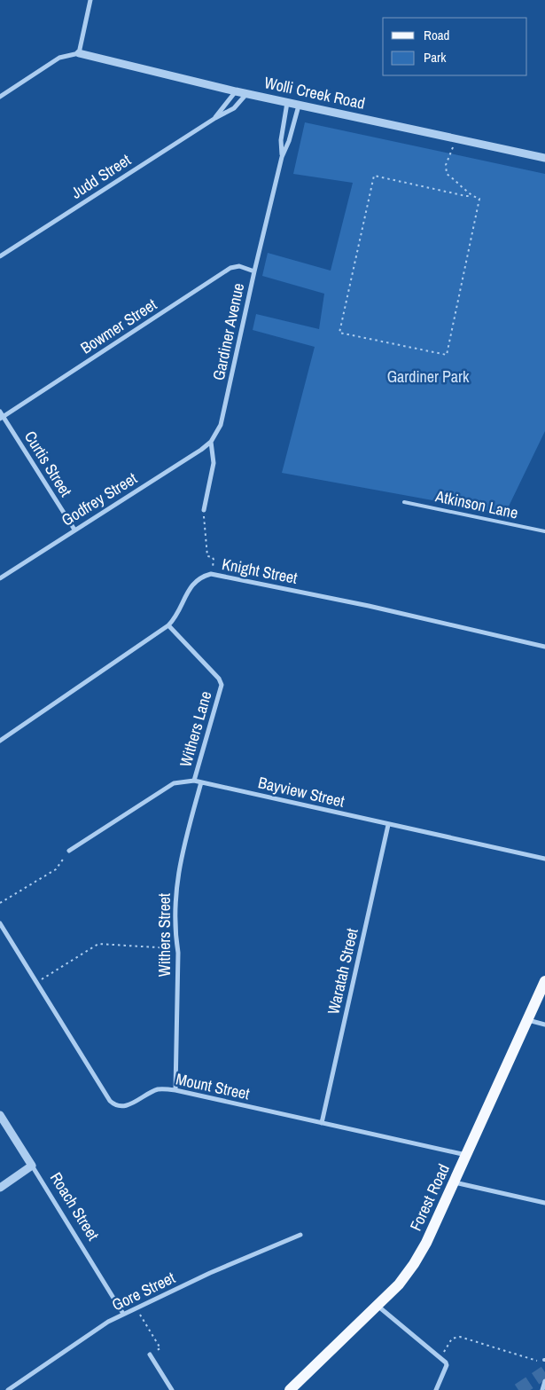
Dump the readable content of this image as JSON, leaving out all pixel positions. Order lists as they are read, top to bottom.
{
  "streets": {
    "main road": ["Forest Road"],
    "street": [
      "Wolli Creek Road",
      "Judd Street",
      "Bowmer Street",
      "Gardiner Avenue",
      "Curtis Street",
      "Godfrey Street",
      "Knight Street",
      "Withers Lane",
      "Bayview Street",
      "Withers Street",
      "Waratah Street",
      "Mount Street",
      "Roach Street",
      "Gore Street"
    ],
    "lane": ["Atkinson Lane"]
  },
  "crossings": [
    ["Wolli Creek Road", "Judd Street"],
    ["Wolli Creek Road", "Gardiner Avenue"],
    ["Bowmer Street", "Gardiner Avenue"],
    ["Bowmer Street", "Curtis Street"],
    ["Gardiner Avenue", "Godfrey Street"],
    ["Curtis Street", "Godfrey Street"],
    ["Knight Street", "Withers Lane"],
    ["Withers Lane", "Bayview Street"],
    ["Bayview Street", "Withers Street"],
    ["Bayview Street", "Waratah Street"],
    ["Withers Street", "Mount Street"],
    ["Waratah Street", "Mount Street"],
    ["Mount Street", "Forest Road"],
    ["Roach Street", "Gore Street"]
  ],
  "parks": ["Gardiner Park"],
  "legend": ["Road", "Park"]
}
